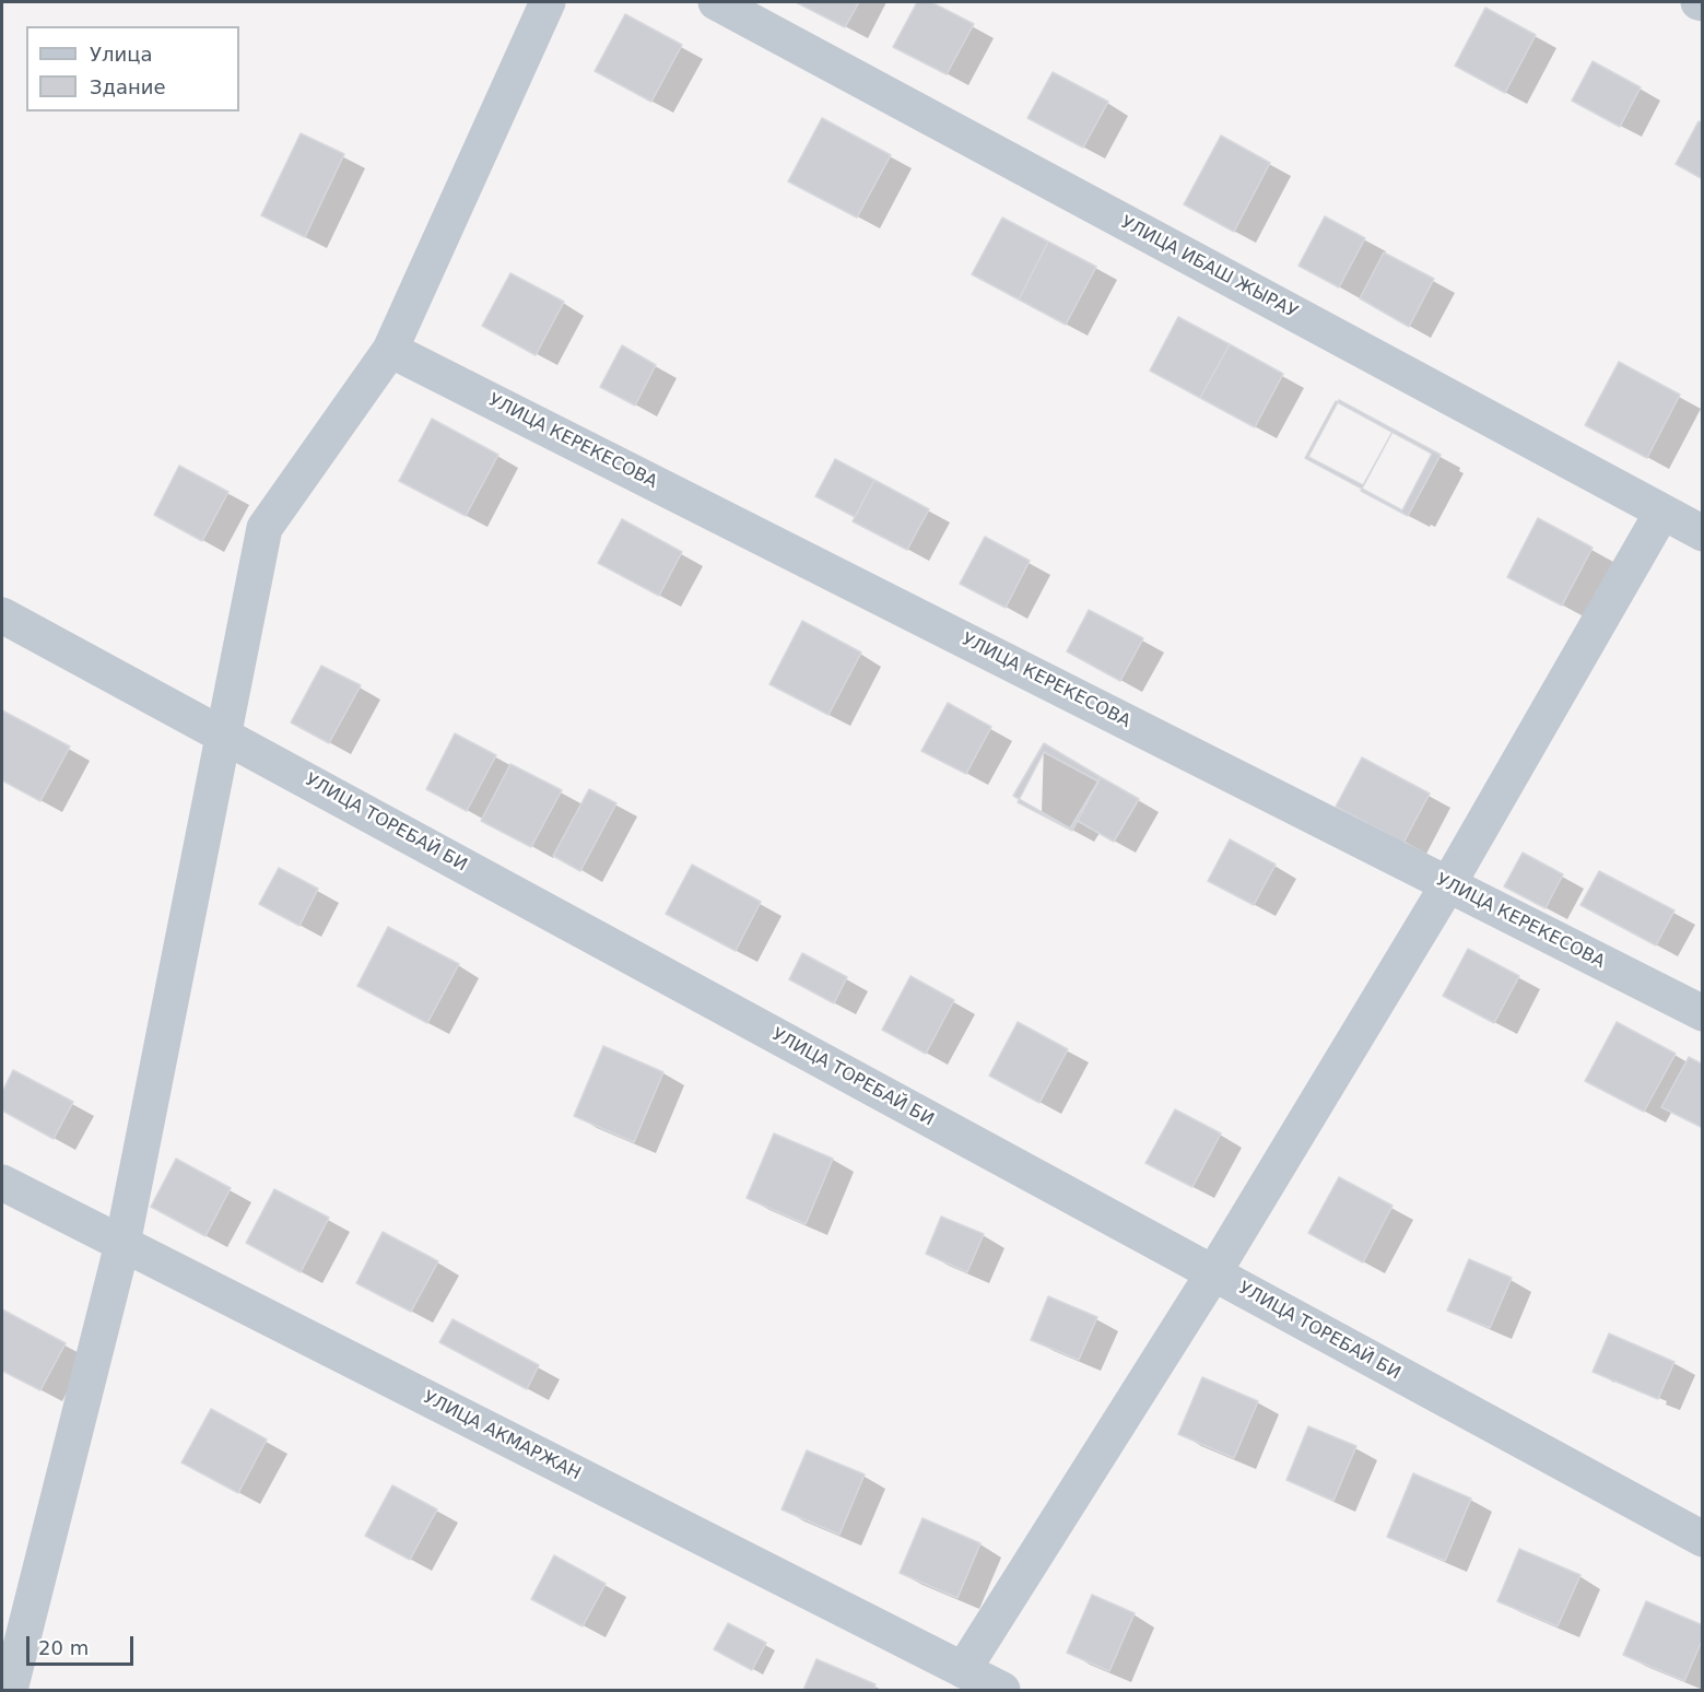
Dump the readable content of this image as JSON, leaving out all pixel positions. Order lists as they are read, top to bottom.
{
  "streets": {
    "street": [
      "УЛИЦА ИБАШ ЖЫРАУ",
      "УЛИЦА КЕРЕКЕСОВА",
      "УЛИЦА ТОРЕБАЙ БИ",
      "УЛИЦА АКМАРЖАН"
    ]
  },
  "legend": ["Улица", "Здание"],
  "scale_bar": "20 m"
}
